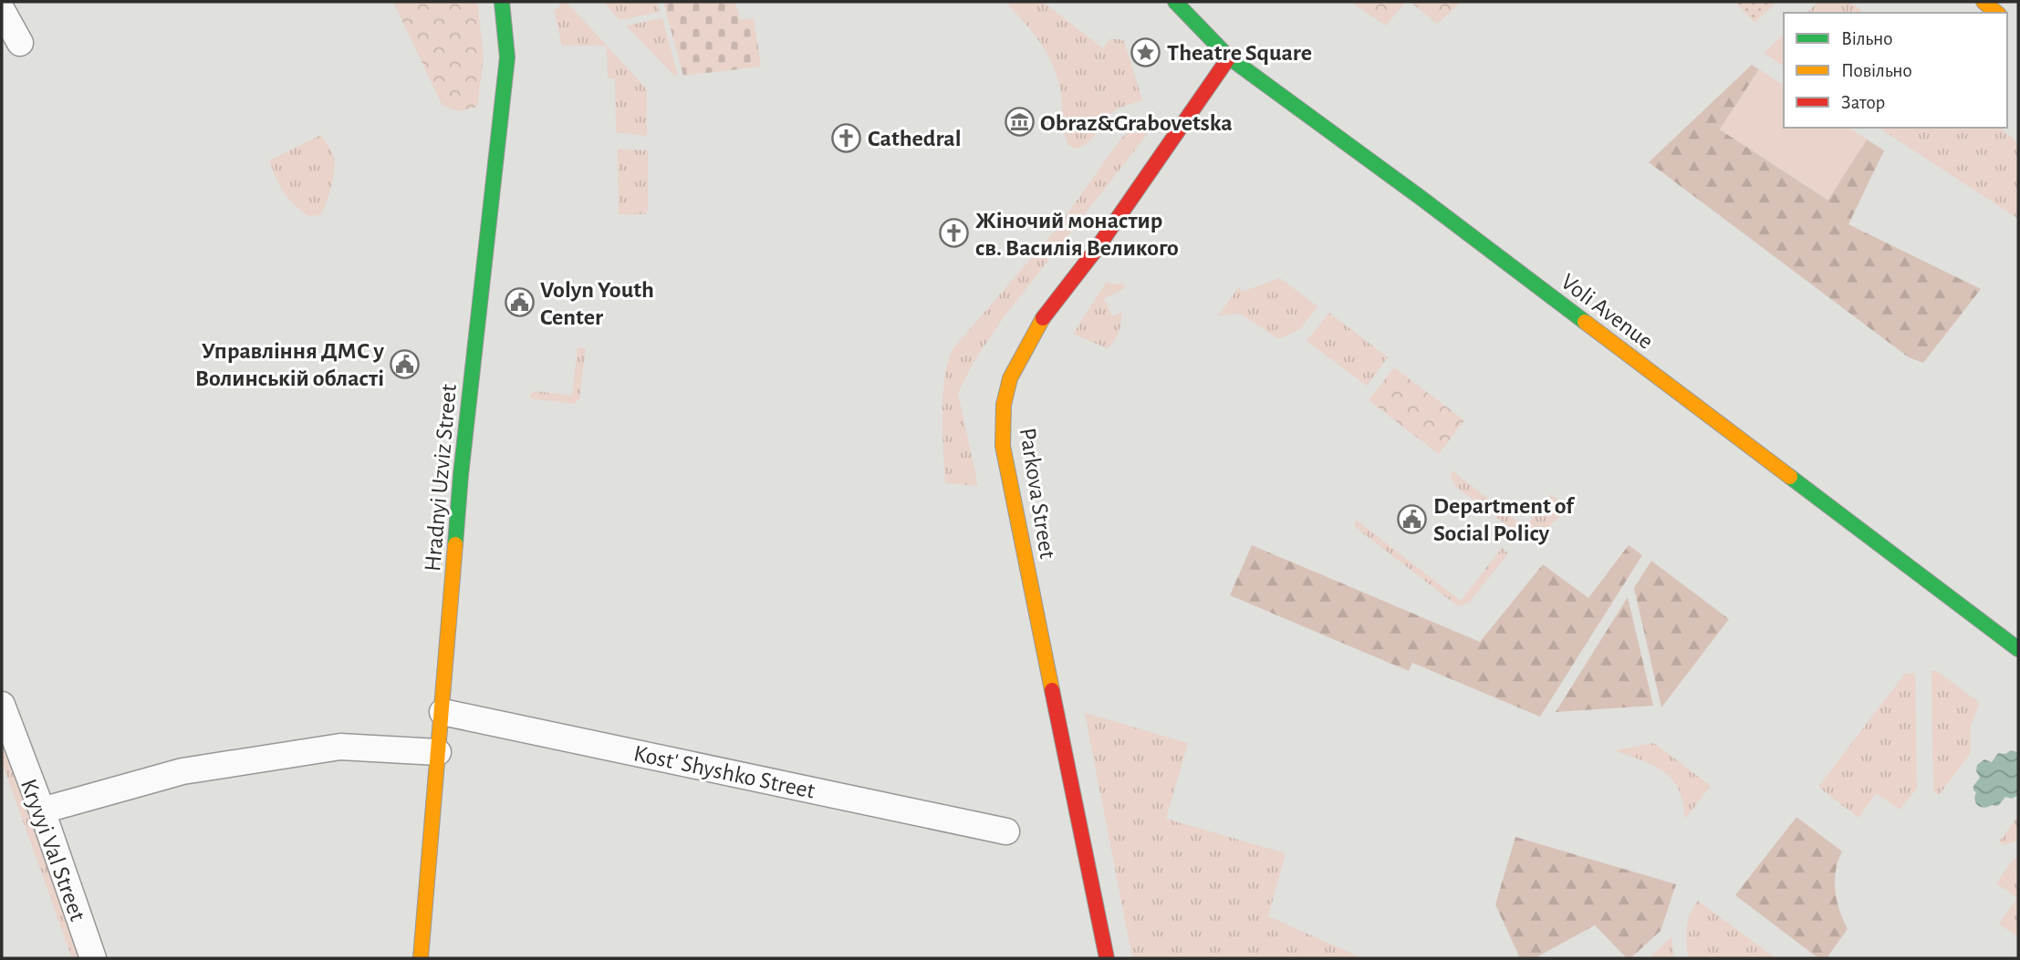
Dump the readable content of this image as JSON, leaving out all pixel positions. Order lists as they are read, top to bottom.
{
  "streets": {
    "main road": ["Voli Avenue", "Hradnyi Uzviz Street", "Parkova Street"],
    "street": ["Kost' Shyshko Street", "Kryvyi Val Street"]
  },
  "crossings": [
    ["Voli Avenue", "Parkova Street"],
    ["Hradnyi Uzviz Street", "Kost' Shyshko Street"]
  ],
  "places": {
    "place": ["Theatre Square"],
    "museum": ["Obraz&Grabovetska"],
    "church": ["Cathedral", "Жіночий монастир св. Василія Великого"],
    "public building": ["Volyn Youth Center", "Управління ДМС у Волинській області", "Department of Social Policy"]
  },
  "legend": ["Вільно", "Повільно", "Затор"]
}
